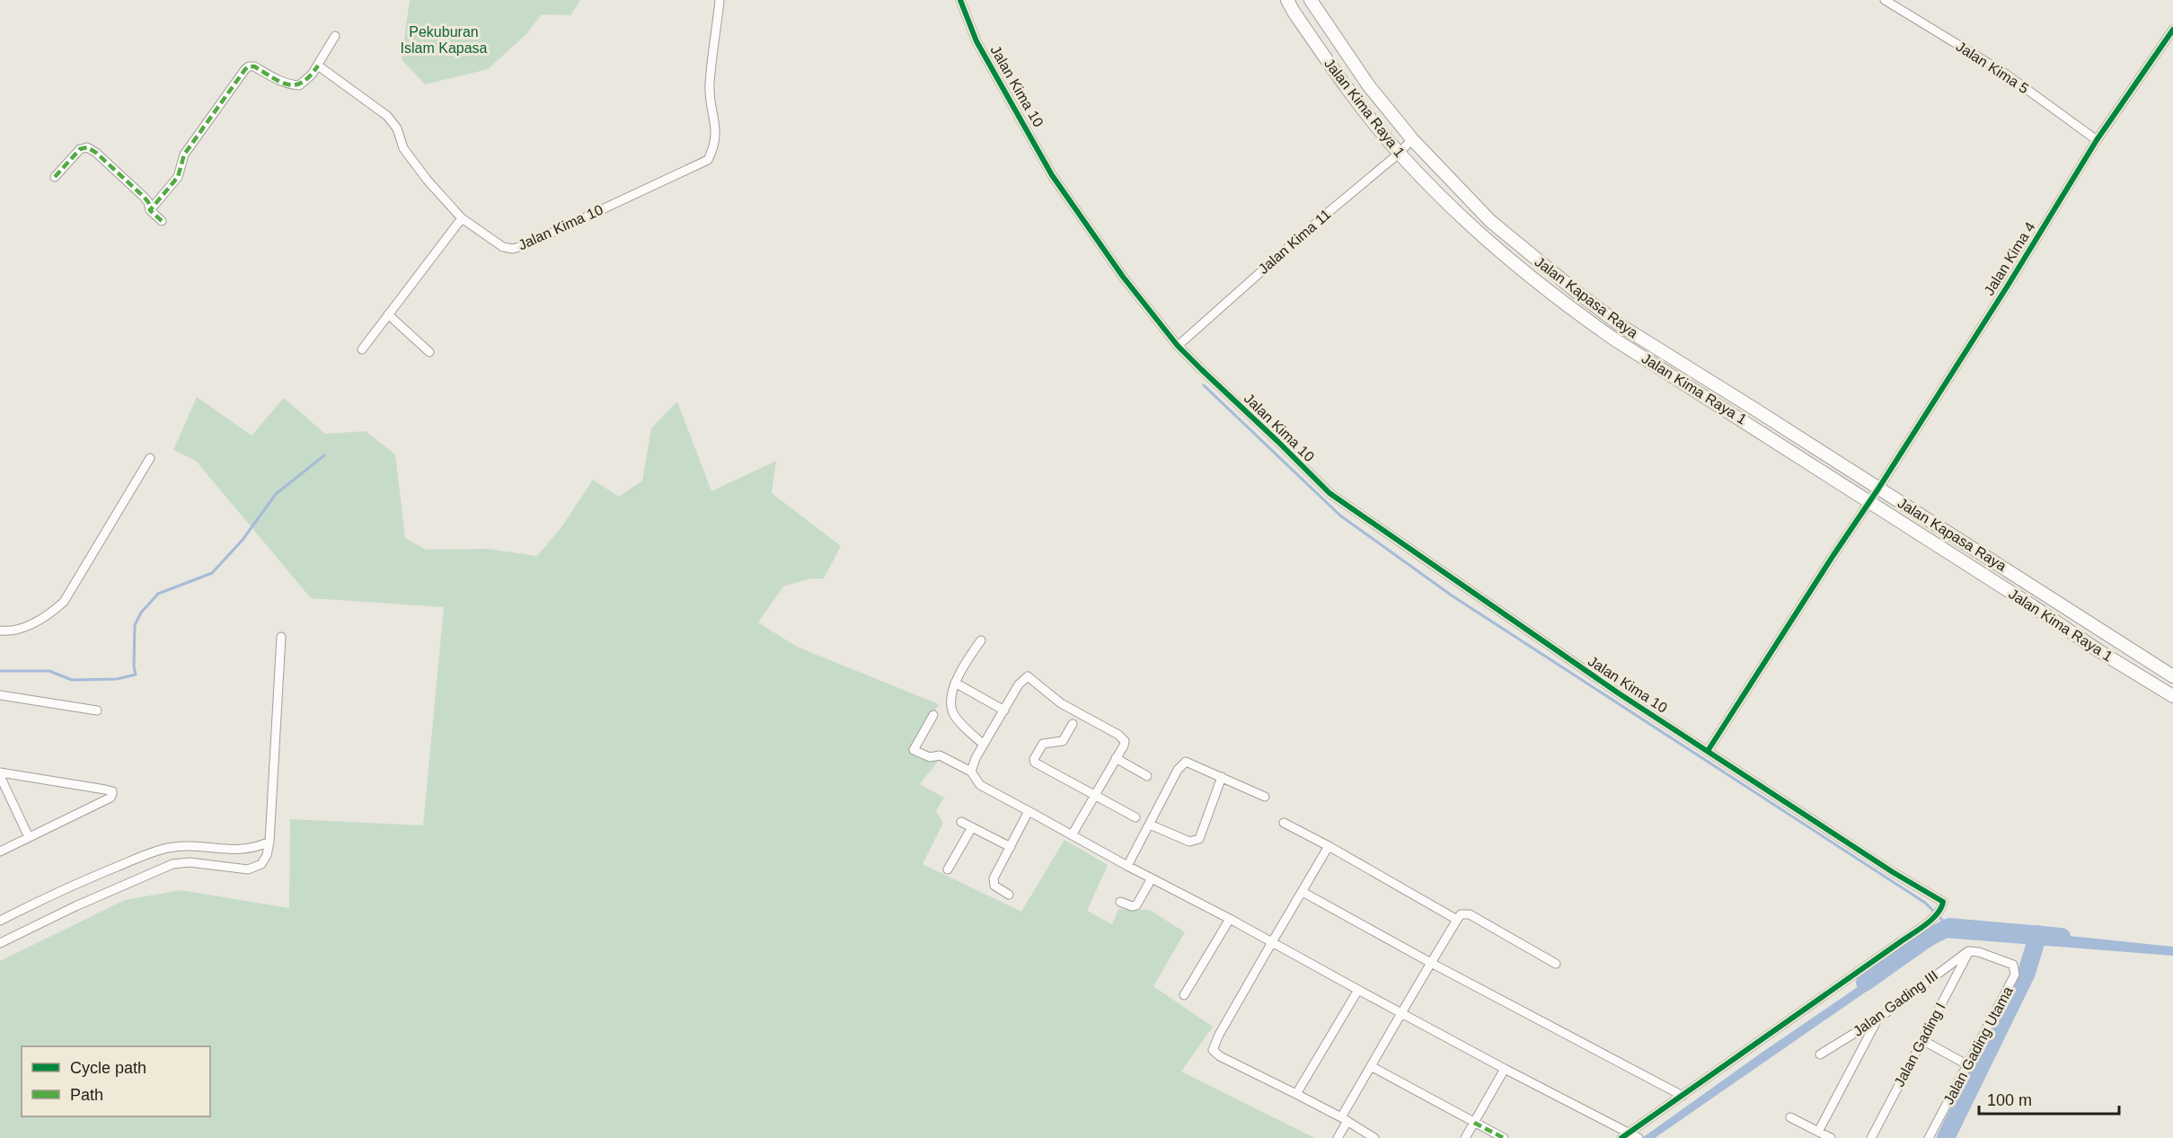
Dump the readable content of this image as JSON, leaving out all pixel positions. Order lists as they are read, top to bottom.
{
  "streets": {
    "main road": ["Jalan Kima Raya 1", "Jalan Kapasa Raya"],
    "street": [
      "Jalan Kima 5",
      "Jalan Kima 10",
      "Jalan Kima 11",
      "Jalan Kima 4",
      "Jalan Gading III",
      "Jalan Gading I",
      "Jalan Gading Utama"
    ]
  },
  "crossings": [
    ["Jalan Kima 5", "Jalan Kima 4"],
    ["Jalan Kima 10", "Jalan Kima 11"],
    ["Jalan Kima Raya 1", "Jalan Kima 11"],
    ["Jalan Kima Raya 1", "Jalan Kima 4"],
    ["Jalan Kima 11", "Jalan Kapasa Raya"],
    ["Jalan Kima 4", "Jalan Kapasa Raya"],
    ["Jalan Gading III", "Jalan Gading I"],
    ["Jalan Gading III", "Jalan Gading Utama"],
    ["Jalan Gading I", "Jalan Gading Utama"]
  ],
  "parks": ["Pekuburan Islam Kapasa"],
  "legend": ["Cycle path", "Path"],
  "scale_bar": "100 m"
}
